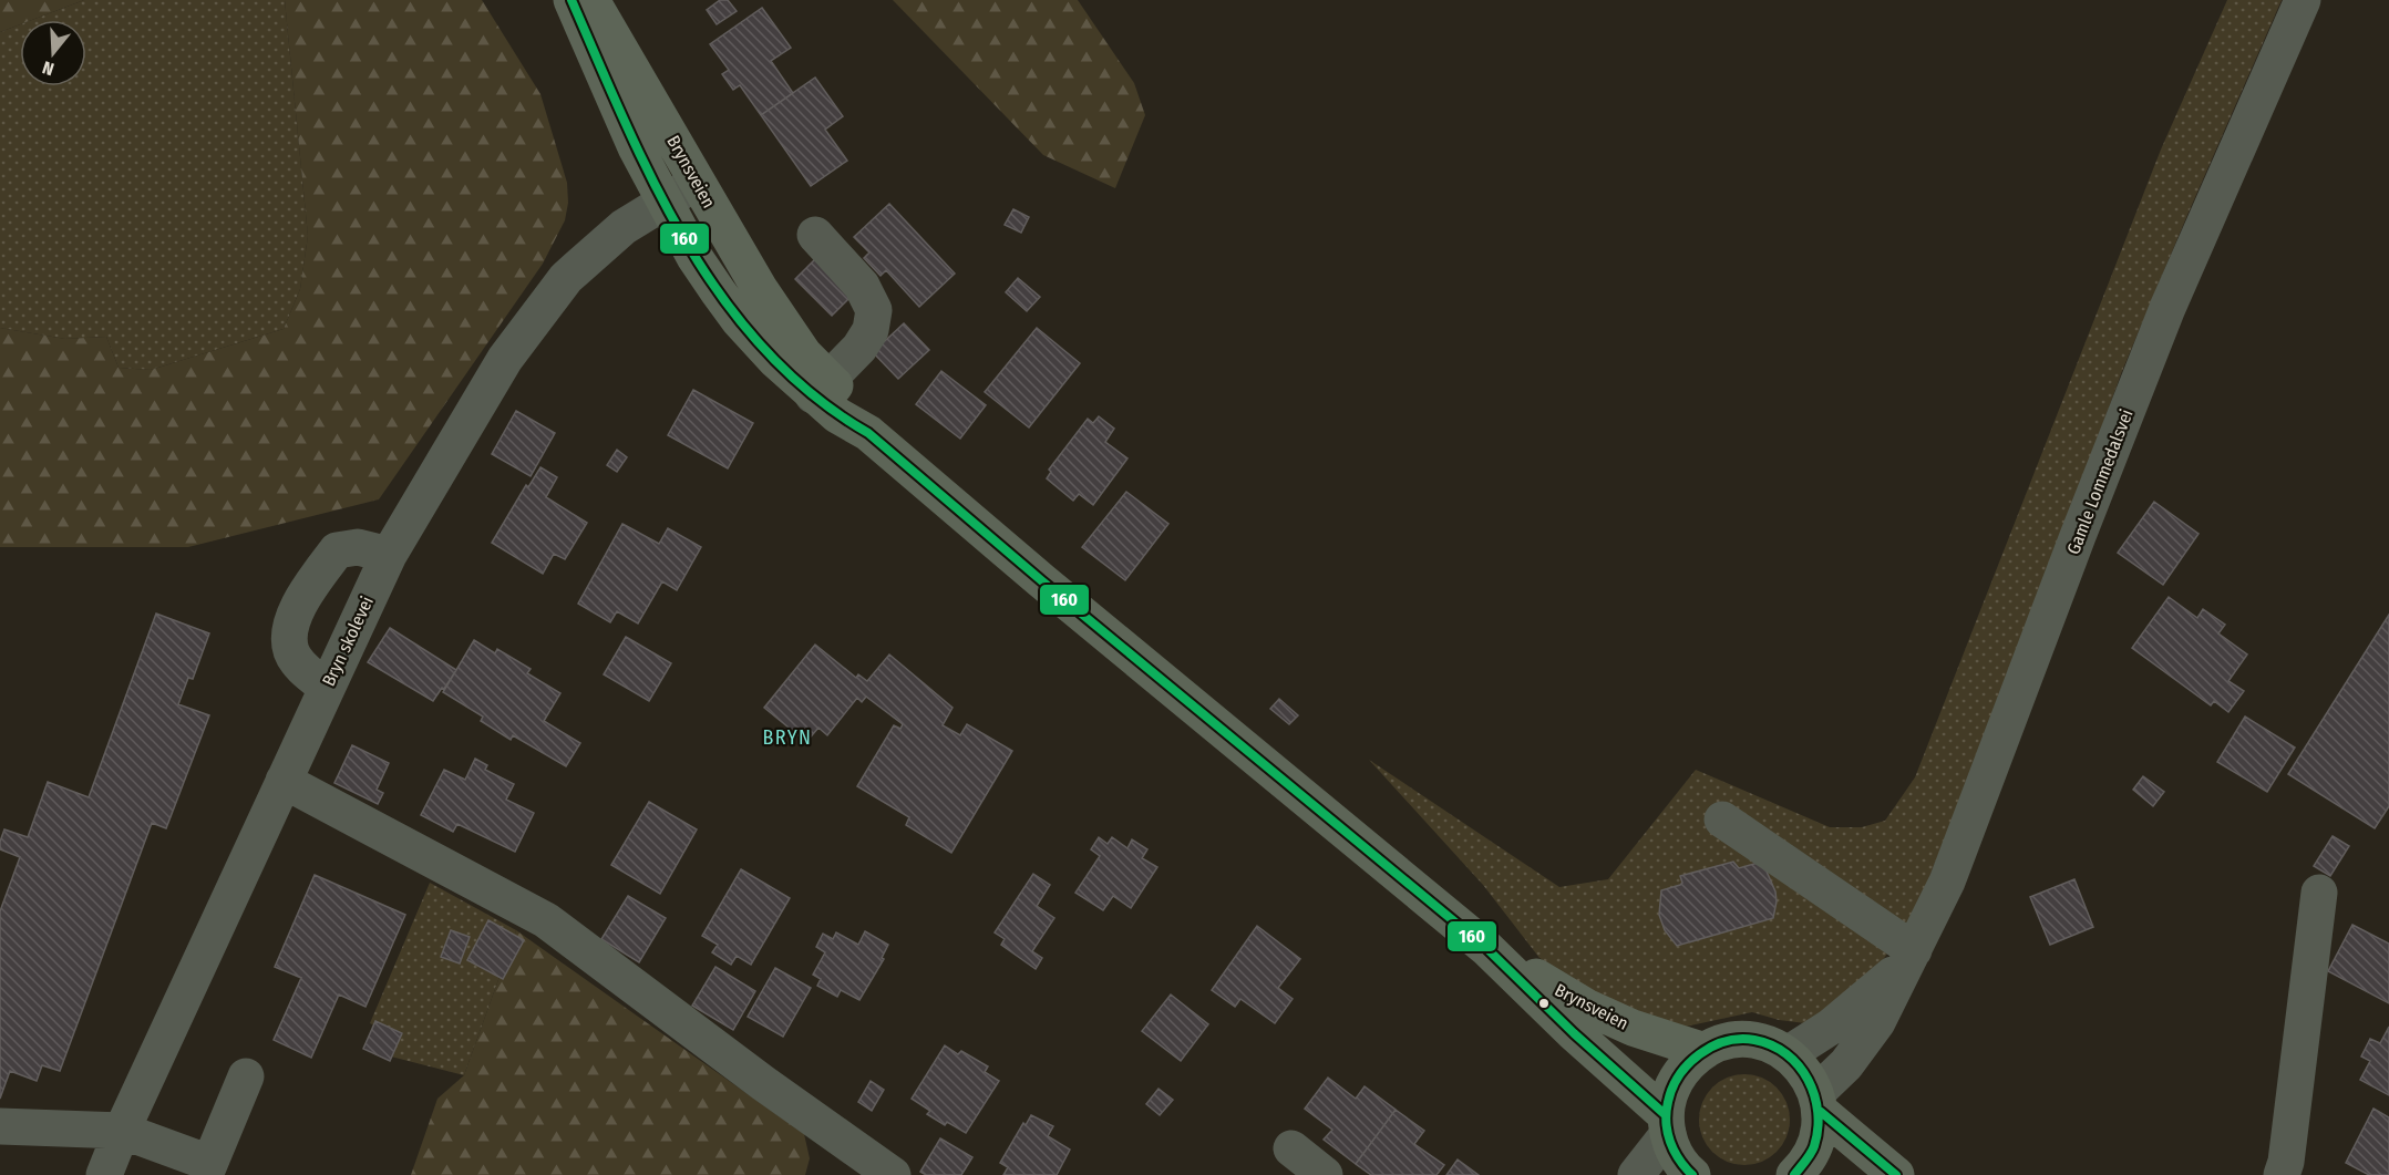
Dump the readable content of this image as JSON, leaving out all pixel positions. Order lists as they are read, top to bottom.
{
  "streets": {
    "main road": ["Brynsveien"],
    "street": ["Gamle Lommedalsvei", "Bryn skolevei"]
  },
  "crossings": [
    ["Brynsveien", "Bryn skolevei"]
  ],
  "districts": ["BRYN"],
  "lines": ["transit line 160"],
  "north": "bottom"
}
